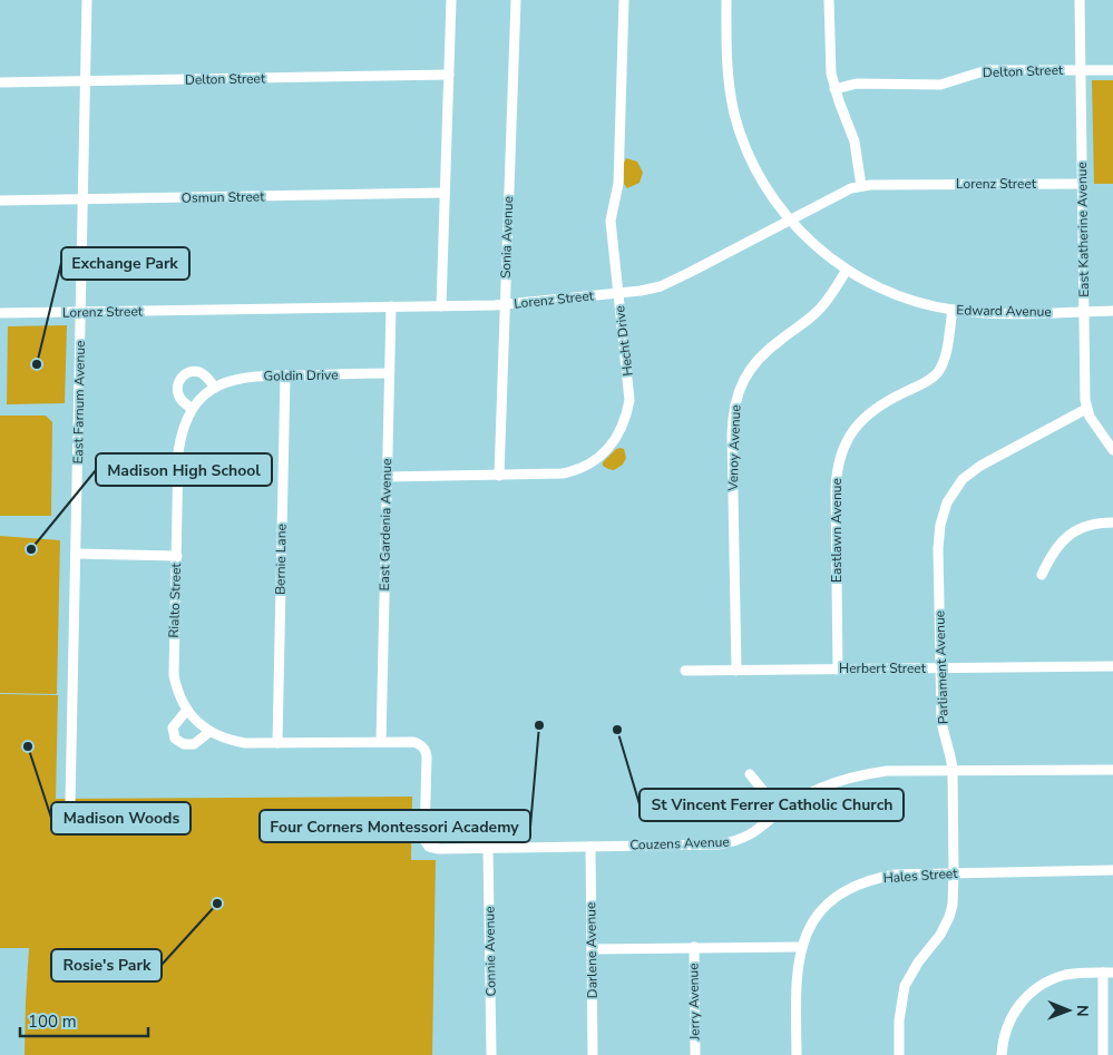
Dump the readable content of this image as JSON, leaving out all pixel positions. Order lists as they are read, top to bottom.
{
  "streets": {
    "street": [
      "Delton Street",
      "Lorenz Street",
      "Osmun Street",
      "East Katherine Avenue",
      "Sonia Avenue",
      "Edward Avenue",
      "Hecht Drive",
      "Goldin Drive",
      "East Farnum Avenue",
      "Venoy Avenue",
      "East Gardenia Avenue",
      "Eastlawn Avenue",
      "Bernie Lane",
      "Rialto Street",
      "Parliament Avenue",
      "Herbert Street",
      "Couzens Avenue",
      "Hales Street",
      "Darlene Avenue",
      "Connie Avenue",
      "Jerry Avenue"
    ]
  },
  "crossings": [
    ["Delton Street", "East Katherine Avenue"],
    ["Delton Street", "East Farnum Avenue"],
    ["Lorenz Street", "East Katherine Avenue"],
    ["Lorenz Street", "Sonia Avenue"],
    ["Lorenz Street", "Edward Avenue"],
    ["Lorenz Street", "Hecht Drive"],
    ["Lorenz Street", "East Farnum Avenue"],
    ["Lorenz Street", "East Gardenia Avenue"],
    ["Osmun Street", "East Farnum Avenue"],
    ["East Katherine Avenue", "Edward Avenue"],
    ["East Katherine Avenue", "Parliament Avenue"],
    ["Sonia Avenue", "Hecht Drive"],
    ["Edward Avenue", "Venoy Avenue"],
    ["Edward Avenue", "Eastlawn Avenue"],
    ["Hecht Drive", "East Gardenia Avenue"],
    ["Goldin Drive", "East Gardenia Avenue"],
    ["Goldin Drive", "Bernie Lane"],
    ["Goldin Drive", "Rialto Street"],
    ["East Farnum Avenue", "Rialto Street"],
    ["Venoy Avenue", "Herbert Street"],
    ["East Gardenia Avenue", "Rialto Street"],
    ["Eastlawn Avenue", "Herbert Street"],
    ["Bernie Lane", "Rialto Street"],
    ["Rialto Street", "Couzens Avenue"],
    ["Parliament Avenue", "Herbert Street"],
    ["Parliament Avenue", "Couzens Avenue"],
    ["Parliament Avenue", "Hales Street"],
    ["Couzens Avenue", "Darlene Avenue"],
    ["Couzens Avenue", "Connie Avenue"]
  ],
  "places": [
    "Exchange Park",
    "Madison High School",
    "Four Corners Montessori Academy",
    "St Vincent Ferrer Catholic Church",
    "Madison Woods",
    "Rosie's Park"
  ],
  "scale_bar": "100 m",
  "north": "right"
}
